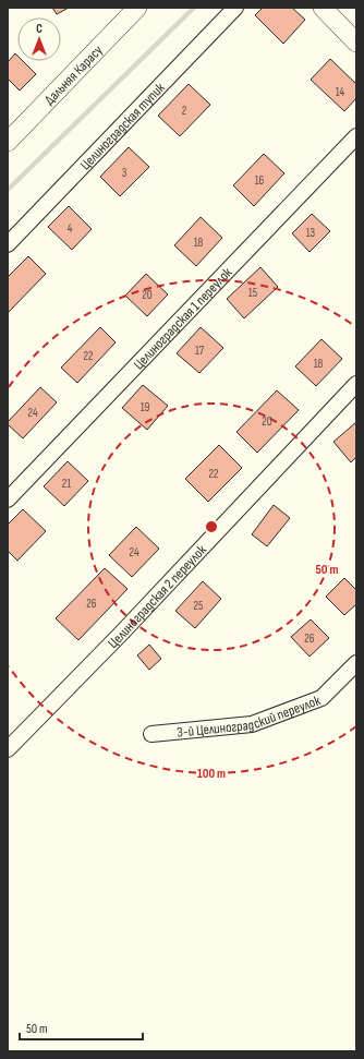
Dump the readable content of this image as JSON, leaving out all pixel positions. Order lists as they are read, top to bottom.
{
  "streets": {
    "street": [
      "Дальняя Карасу",
      "Целиноградская тупик",
      "Целиноградская 1 переулок",
      "Целиноградская 2 переулок",
      "3-й Целиноградский переулок"
    ]
  },
  "house_numbers": [
    "14",
    "2",
    "3",
    "16",
    "4",
    "13",
    "18",
    "15",
    "20",
    "17",
    "22",
    "18",
    "19",
    "24",
    "20",
    "22",
    "21",
    "24",
    "26",
    "25",
    "26"
  ],
  "scale_bar": "50 m",
  "north": "top",
  "rings": ["50 m", "100 m"]
}
